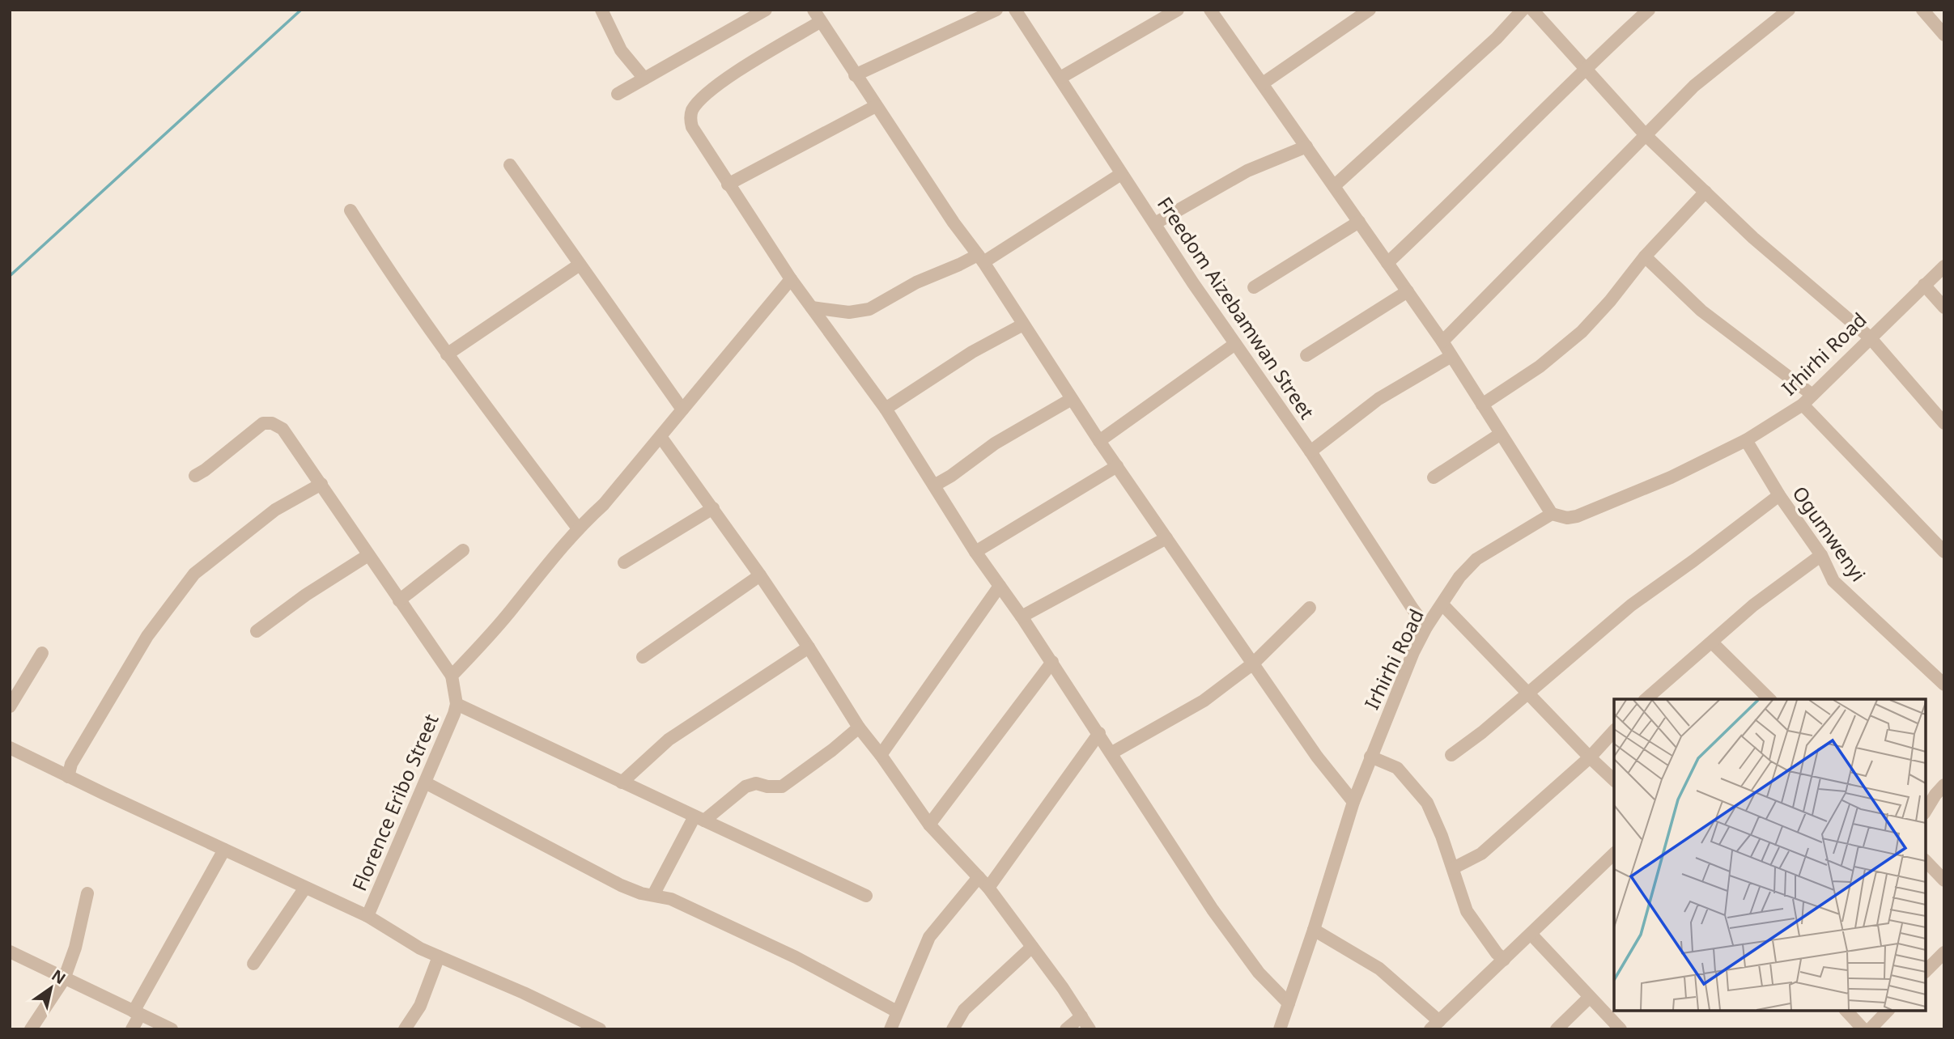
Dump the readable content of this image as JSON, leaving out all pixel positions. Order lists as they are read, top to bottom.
{
  "streets": {
    "street": [
      "Freedom Aizebamwan Street",
      "Irhirhi Road",
      "Ogumwenyi",
      "Florence Eribo Street"
    ]
  },
  "crossings": [
    ["Freedom Aizebamwan Street", "Irhirhi Road"],
    ["Irhirhi Road", "Ogumwenyi"]
  ],
  "north": "top right"
}
